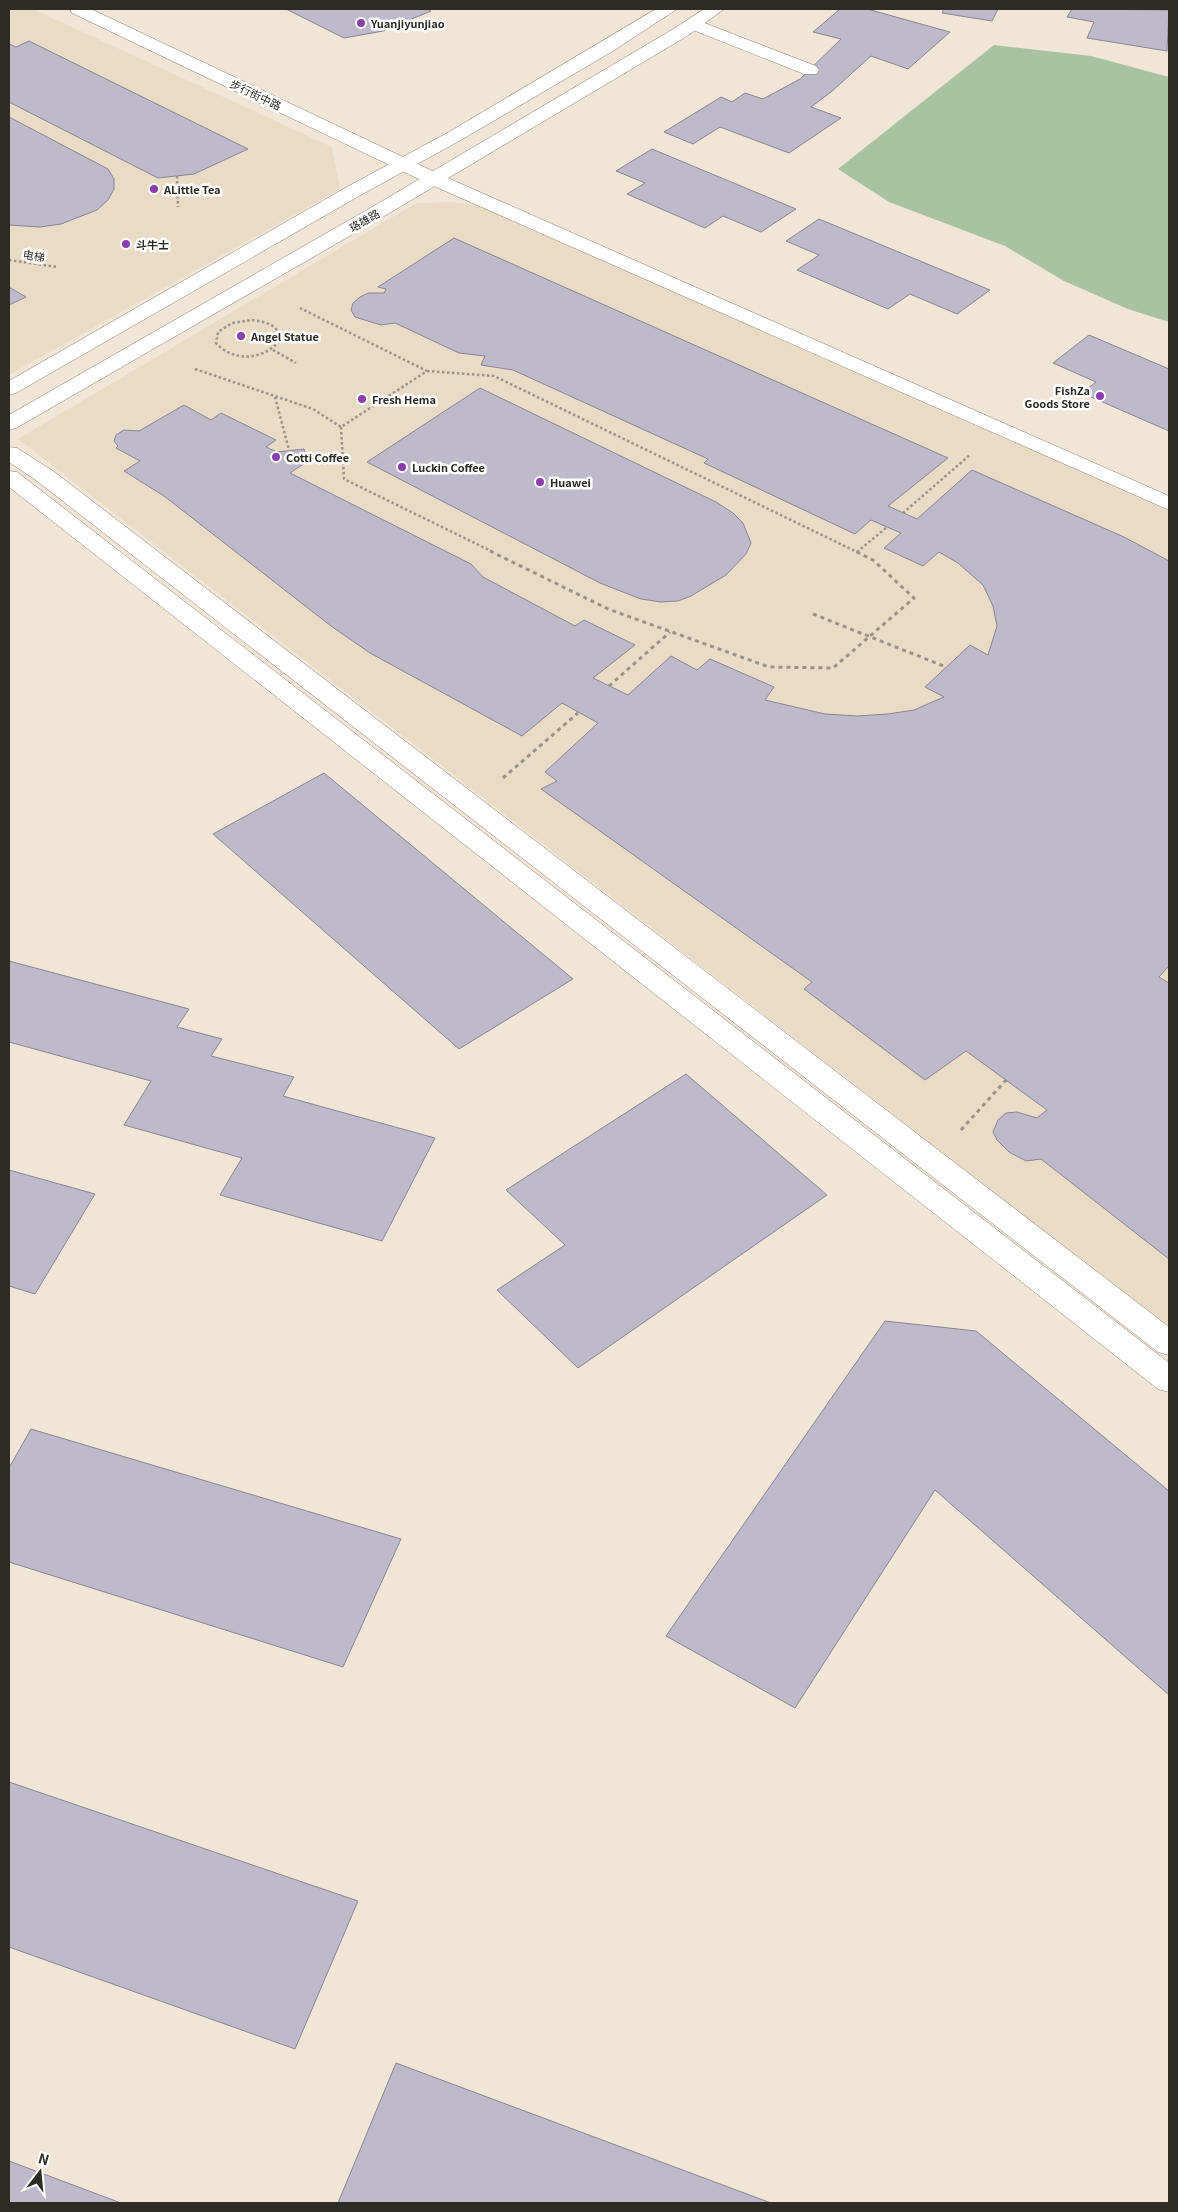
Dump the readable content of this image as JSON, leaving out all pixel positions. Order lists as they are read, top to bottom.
{
  "streets": {
    "street": ["步行街中路", "珞雄路"],
    "path": ["电梯"]
  },
  "crossings": [
    ["步行街中路", "珞雄路"]
  ],
  "places": [
    "Yuanjiyunjiao",
    "ALittle Tea",
    "斗牛士",
    "Angel Statue",
    "FishZa Goods Store",
    "Fresh Hema",
    "Cotti Coffee",
    "Luckin Coffee",
    "Huawei"
  ],
  "north": "top"
}
